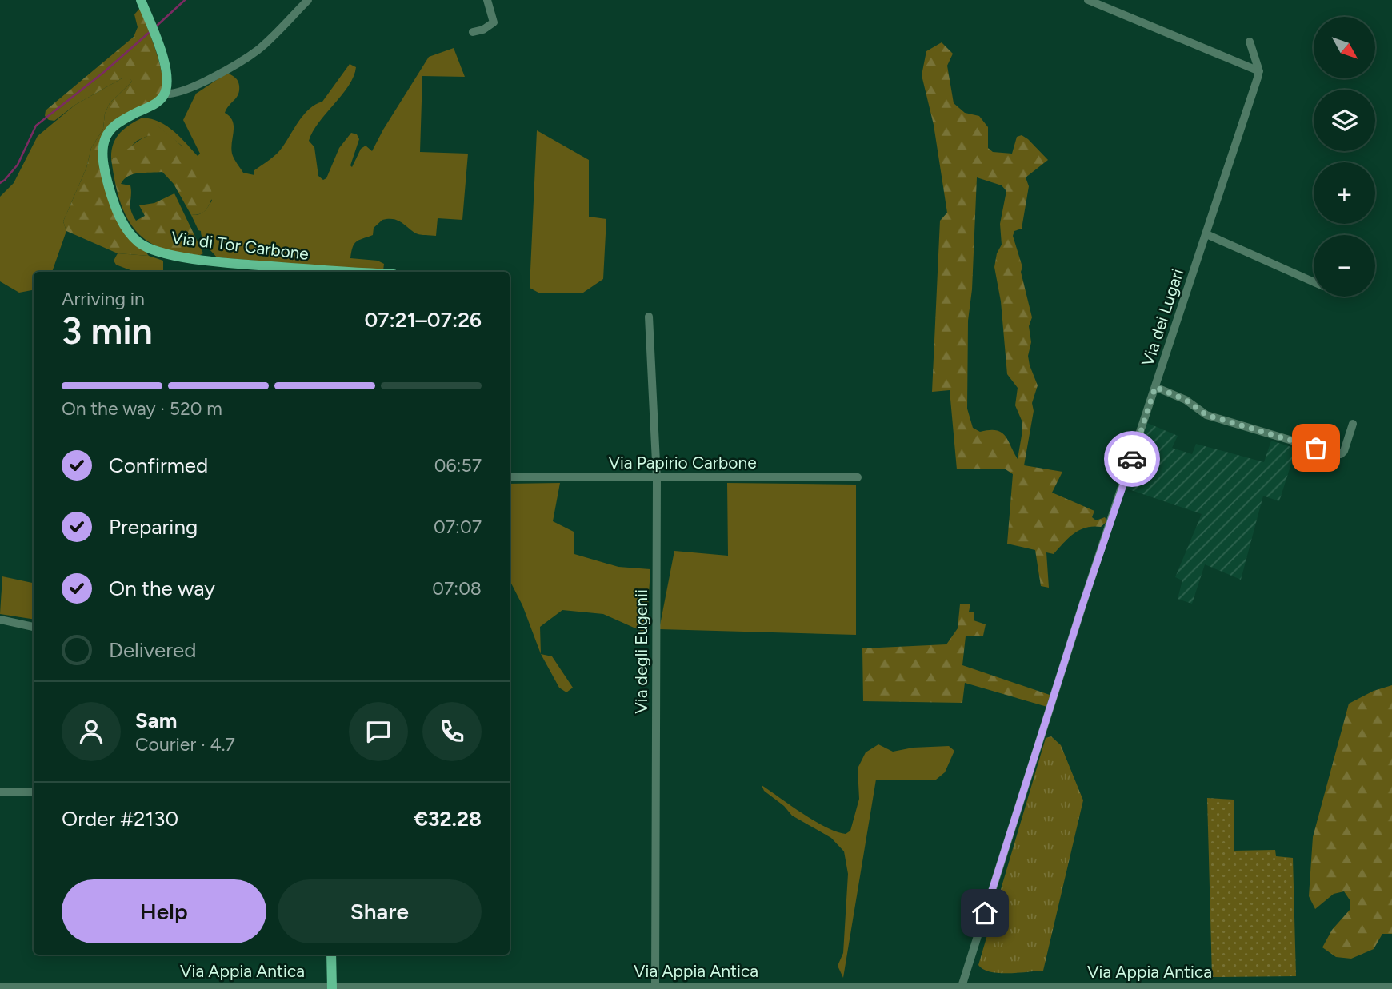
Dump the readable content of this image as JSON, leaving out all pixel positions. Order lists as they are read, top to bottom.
{
  "streets": {
    "main road": ["Via di Tor Carbone"],
    "street": [
      "Via dei Lugari",
      "Via Papirio Carbone",
      "Via degli Eugenii",
      "Via Appia Antica"
    ]
  },
  "crossings": [
    ["Via dei Lugari", "Via Appia Antica"],
    ["Via Papirio Carbone", "Via degli Eugenii"],
    ["Via degli Eugenii", "Via Appia Antica"]
  ],
  "north": "bottom right",
  "page": {
    "map_buttons": ["+", "−"],
    "heading": ["3 min", "Arriving in", "07:21–07:26"],
    "panel": [
      "Sam",
      "Courier · 4.7",
      "Order #2130",
      "€32.28"
    ],
    "bar": "On the way · 520 m",
    "list": [
      ["Confirmed", "06:57"],
      ["Preparing", "07:07"],
      ["On the way", "07:08"],
      "Delivered"
    ],
    "buttons": ["Help", "Share"]
  }
}
